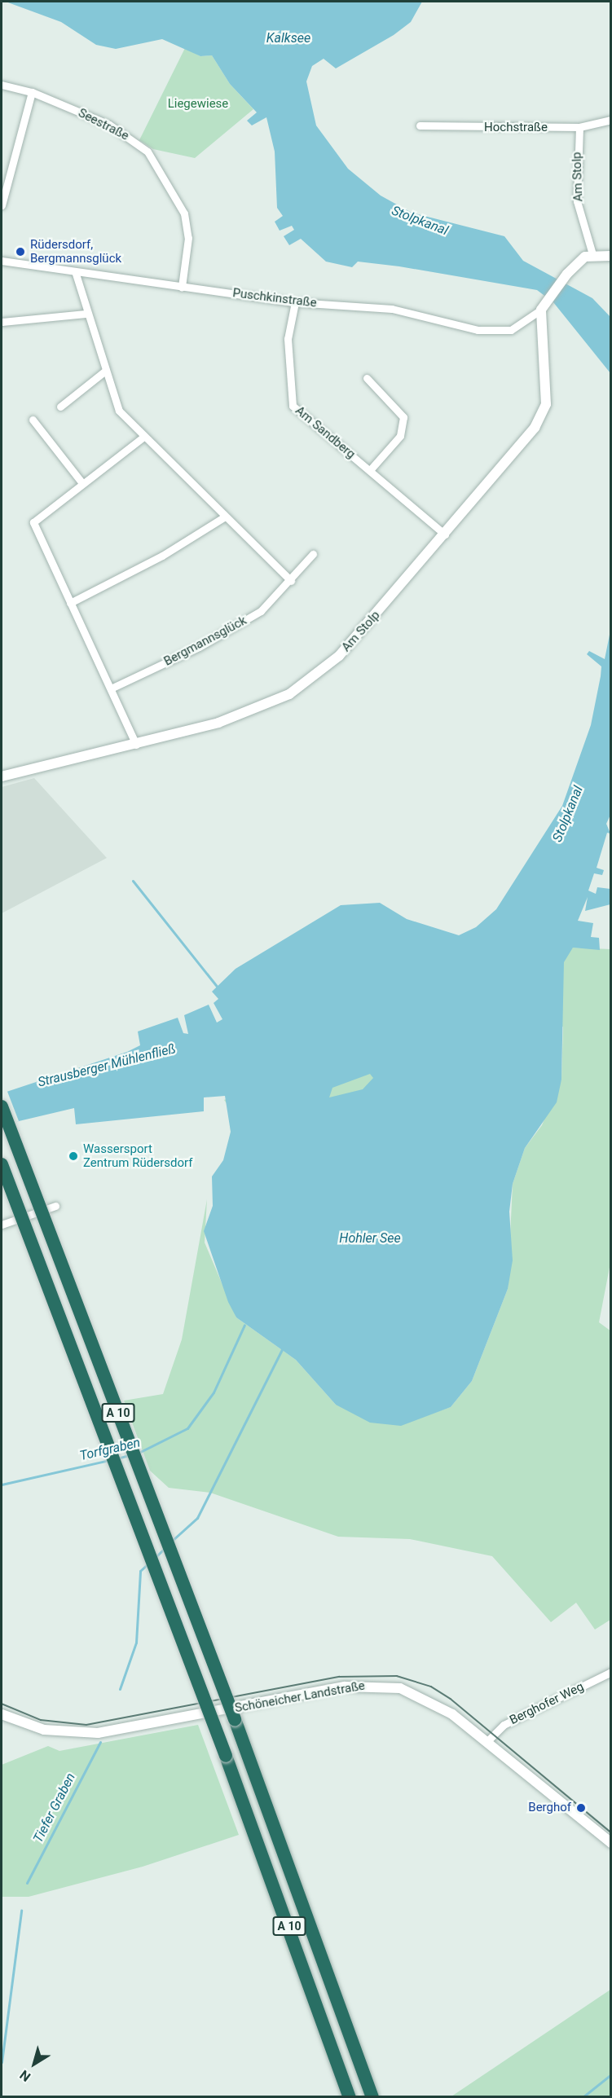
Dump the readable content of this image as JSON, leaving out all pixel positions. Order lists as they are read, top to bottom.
{
  "streets": {
    "highway": ["A 10"],
    "main road": ["Am Stolp", "Schöneicher Landstraße"],
    "street": [
      "Seestraße",
      "Hochstraße",
      "Puschkinstraße",
      "Am Sandberg",
      "Bergmannsglück",
      "Berghofer Weg"
    ]
  },
  "crossings": [
    ["Seestraße", "Puschkinstraße"],
    ["Hochstraße", "Am Stolp"],
    ["Am Stolp", "Puschkinstraße"],
    ["Am Stolp", "Am Sandberg"],
    ["Puschkinstraße", "Am Sandberg"],
    ["Schöneicher Landstraße", "Berghofer Weg"]
  ],
  "water": [
    "Kalksee",
    "Stolpkanal",
    "Strausberger Mühlenfließ",
    "Hohler See",
    "Torfgraben",
    "Tiefer Graben"
  ],
  "parks": ["Liegewiese"],
  "places": ["Rüdersdorf, Bergmannsglück", "Wassersport Zentrum Rüdersdorf", "Berghof"],
  "north": "bottom left"
}
